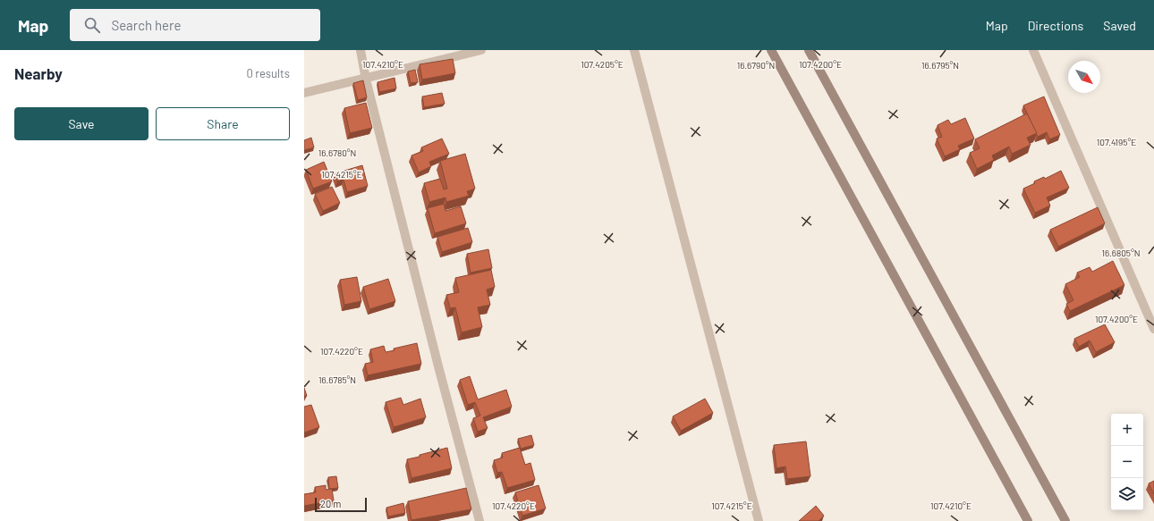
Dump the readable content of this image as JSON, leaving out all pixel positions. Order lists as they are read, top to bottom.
{
  "scale_bar": "20 m",
  "north": "bottom right",
  "page": {
    "header": "Map",
    "search": "Search here",
    "nav": ["Map", "Directions", "Saved"],
    "heading": ["Nearby", "0 results"],
    "buttons": ["Save", "Share"],
    "map_buttons": ["+", "−"],
    "scale": "20 m"
  },
  "coordinates": [
    "107.4210°E",
    "107.4205°E",
    "107.4200°E",
    "16.6790°N",
    "16.6795°N",
    "107.4195°E",
    "16.6780°N",
    "107.4215°E",
    "16.6805°N",
    "107.4220°E",
    "16.6785°N"
  ]
}
